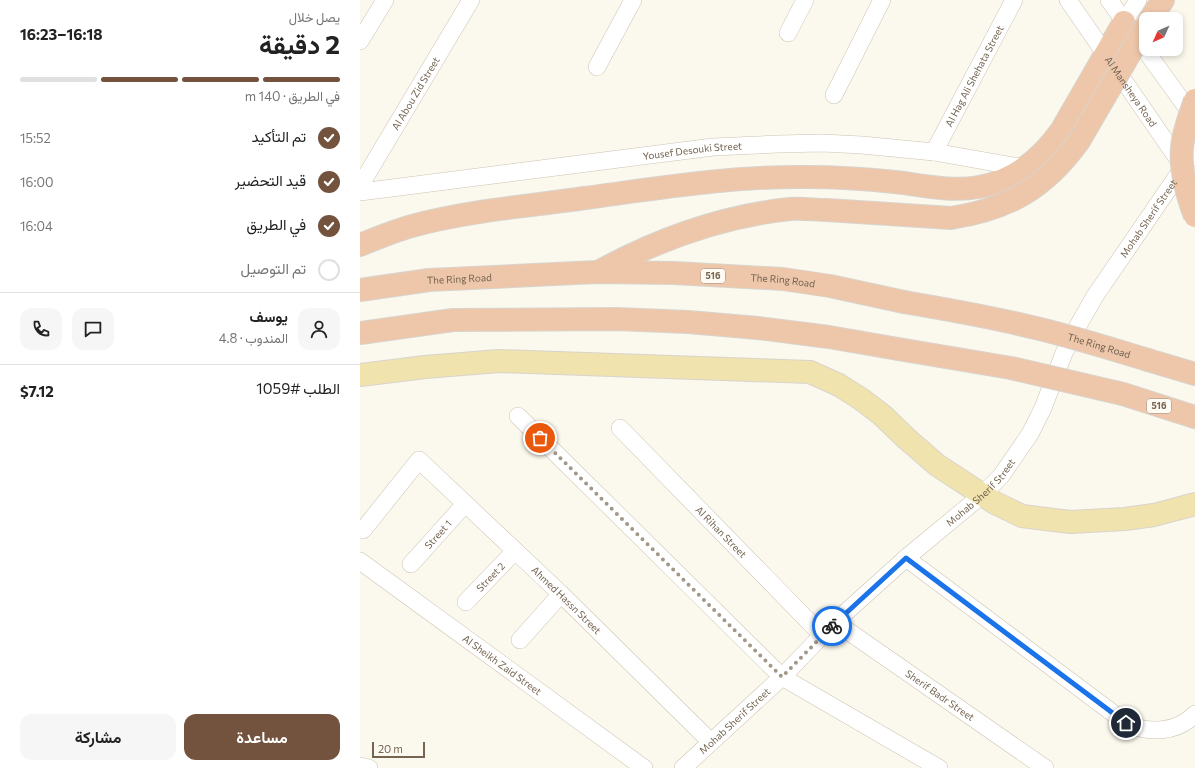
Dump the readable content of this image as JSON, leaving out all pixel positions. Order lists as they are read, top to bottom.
{
  "streets": {
    "highway": ["516", "The Ring Road"],
    "street": [
      "Al Hag Ali Shehata Street",
      "Al Mansheya Road",
      "Al Abou Zid Street",
      "Yousef Desouki Street",
      "Mohab Sherif Street",
      "Al Rihan Street",
      "Street 1",
      "Street 2",
      "Ahmed Hassn Street",
      "Al Sheikh Zaid Street",
      "Sherif Badr Street"
    ]
  },
  "crossings": [
    ["Al Hag Ali Shehata Street", "Yousef Desouki Street"],
    ["Al Mansheya Road", "Mohab Sherif Street"],
    ["Mohab Sherif Street", "Al Rihan Street"],
    ["Mohab Sherif Street", "Ahmed Hassn Street"],
    ["Mohab Sherif Street", "Sherif Badr Street"],
    ["Street 1", "Ahmed Hassn Street"],
    ["Street 2", "Ahmed Hassn Street"]
  ],
  "scale_bar": "20 m",
  "north": "bottom left",
  "page": {
    "heading": ["2 دقيقة", "يصل خلال", "16:18–16:23"],
    "panel": [
      "يوسف",
      "المندوب · 4.8",
      "الطلب #1059",
      "$7.12"
    ],
    "bar": "في الطريق · 140 m",
    "list": [
      ["تم التأكيد", "15:52"],
      ["قيد التحضير", "16:00"],
      ["في الطريق", "16:04"],
      "تم التوصيل"
    ],
    "buttons": ["مساعدة", "مشاركة"],
    "scale": "20 m"
  }
}
